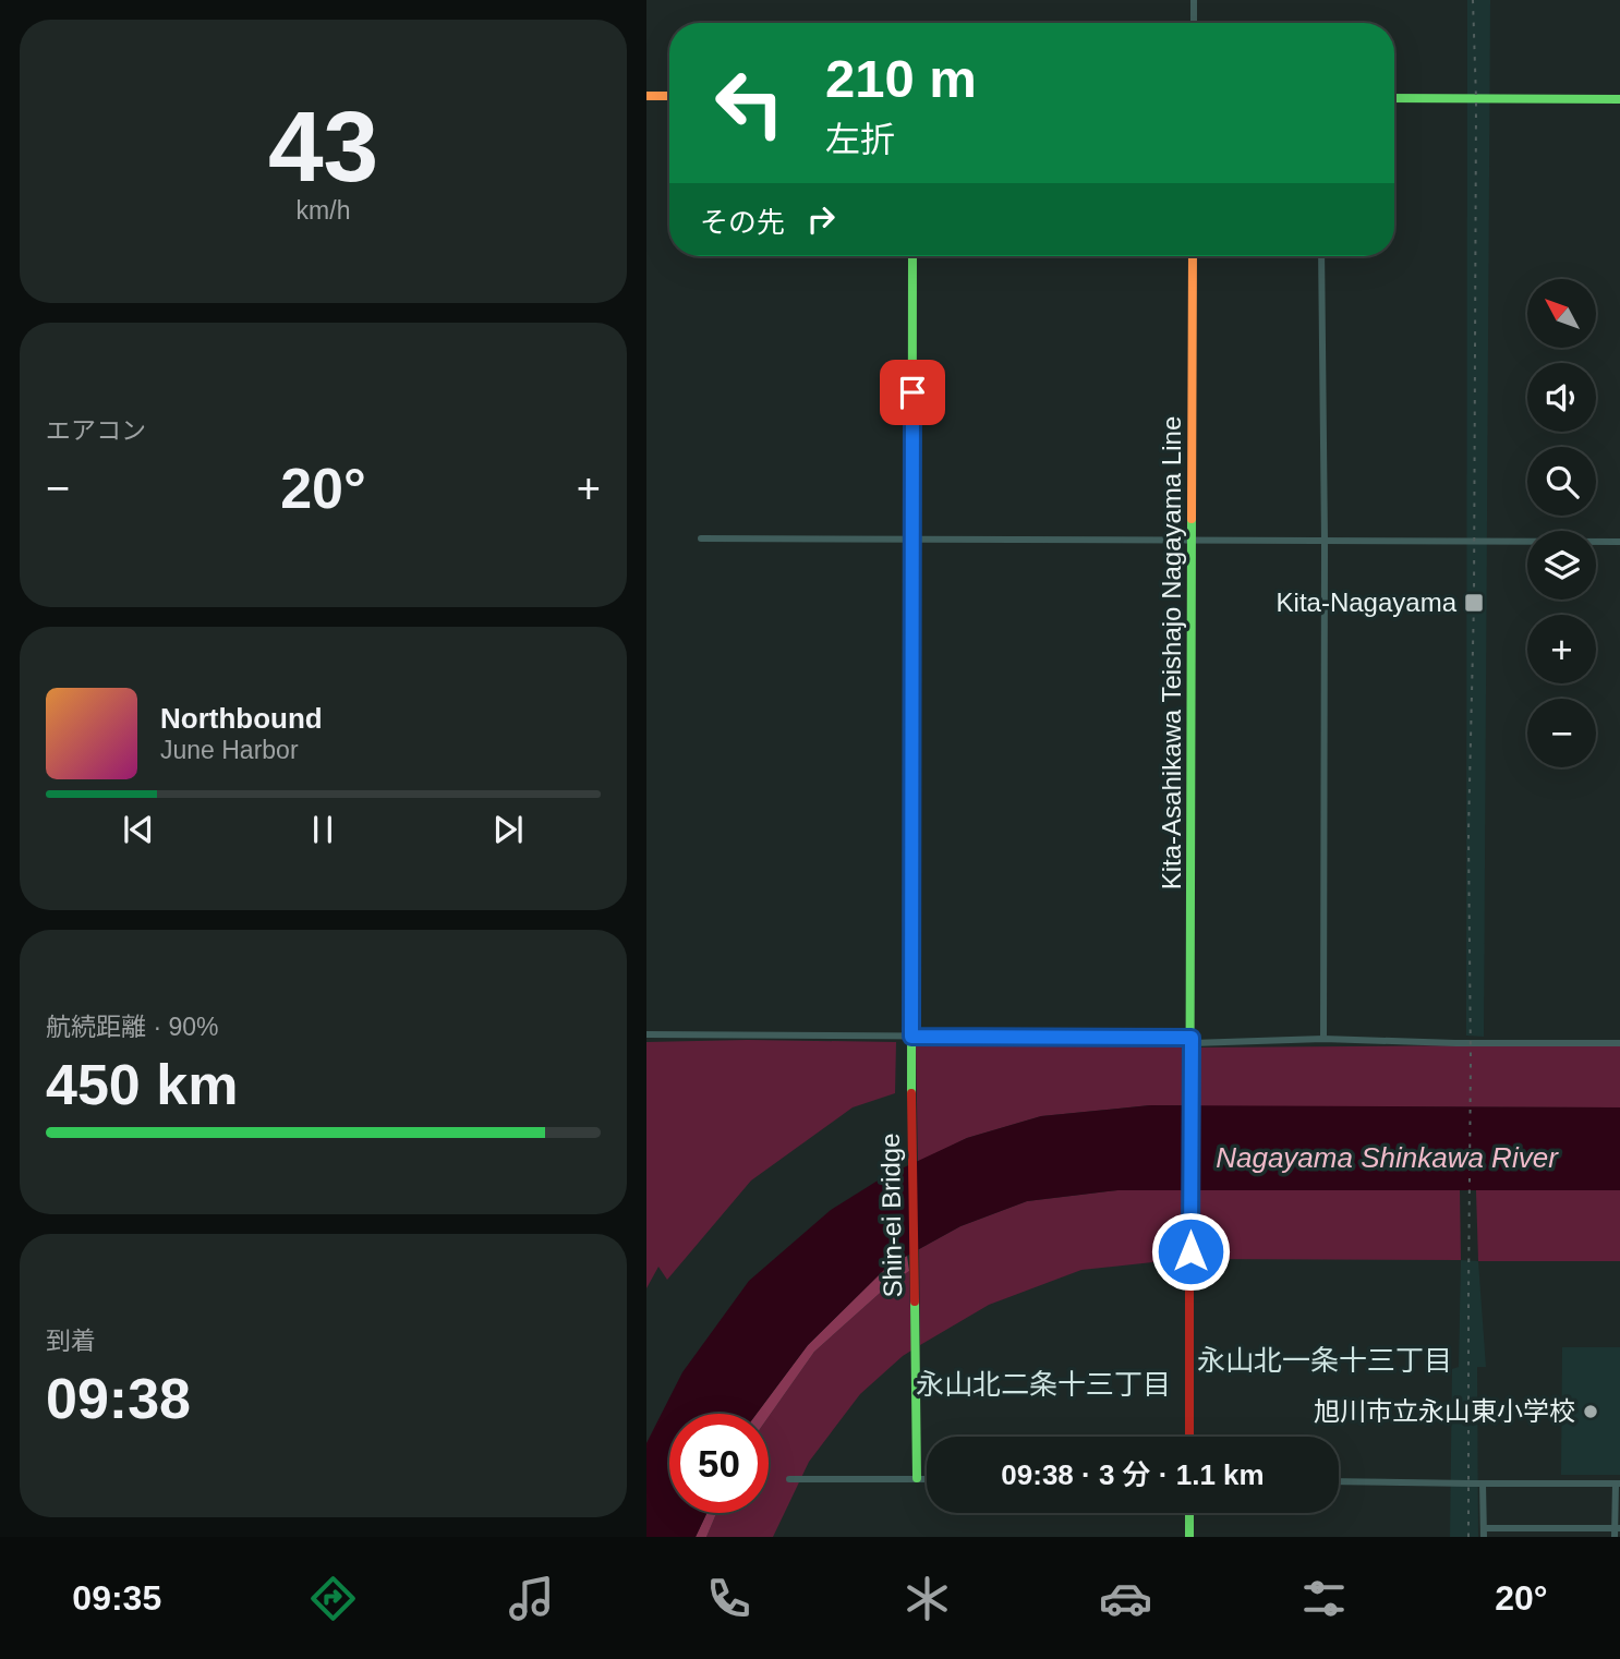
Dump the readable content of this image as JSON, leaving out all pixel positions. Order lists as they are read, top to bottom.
{
  "streets": {
    "main road": ["Kita-Asahikawa Teishajo Nagayama Line", "Shin-ei Bridge"]
  },
  "districts": ["永山北一条十三丁目", "永山北二条十三丁目"],
  "water": ["Nagayama Shinkawa River"],
  "places": {
    "transit": ["Kita-Nagayama"],
    "other": ["旭川市立永山東小学校"]
  },
  "north": "top left",
  "page": {
    "tile": [
      ["43", "km/h"],
      "エアコン",
      ["航続距離 · 90%", "450 km"],
      ["到着", "09:38"]
    ],
    "turn": ["210 m", "左折"],
    "then": "その先",
    "map_buttons": ["+", "−"],
    "heat": ["−", "20°", "+"],
    "song": ["Northbound", "June Harbor"],
    "limit": "50",
    "trip": "09:38 · 3 分 · 1.1 km",
    "tabs": ["09:35", "20°"]
  }
}
